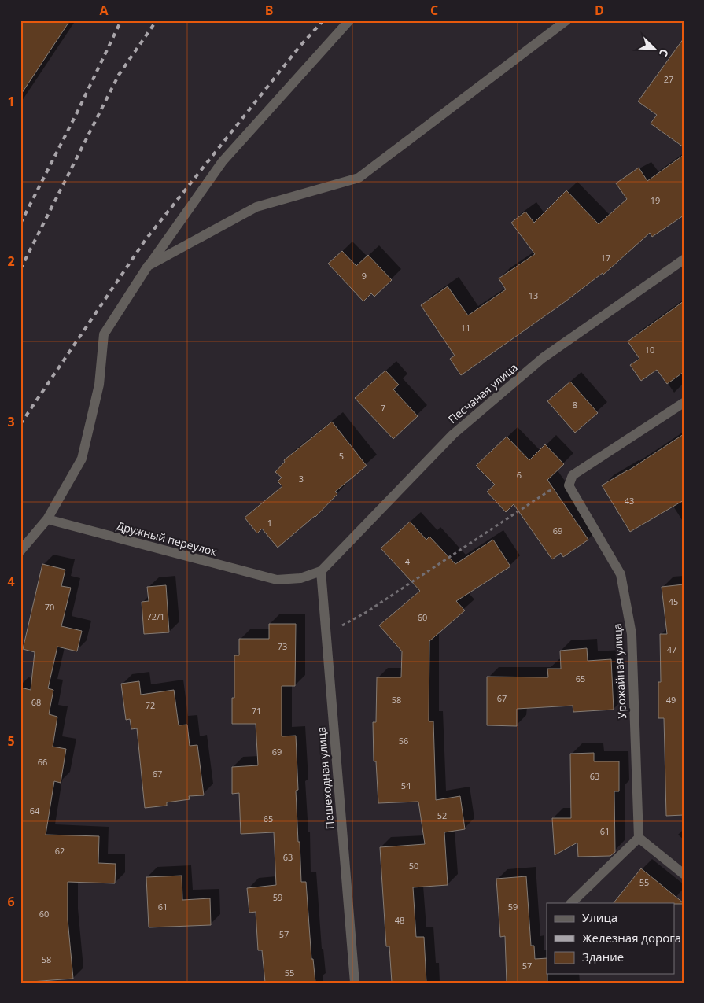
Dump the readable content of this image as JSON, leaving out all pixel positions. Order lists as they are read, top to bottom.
{
  "streets": {
    "street": [
      "Песчаная улица",
      "Дружный переулок",
      "Урожайная улица",
      "Пешеходная улица"
    ]
  },
  "crossings": [
    ["Песчаная улица", "Дружный переулок"],
    ["Песчаная улица", "Пешеходная улица"],
    ["Дружный переулок", "Пешеходная улица"]
  ],
  "house_numbers": [
    "27",
    "19",
    "17",
    "9",
    "13",
    "11",
    "10",
    "8",
    "7",
    "5",
    "6",
    "3",
    "43",
    "1",
    "69",
    "4",
    "45",
    "70",
    "72/1",
    "60",
    "73",
    "47",
    "65",
    "67",
    "58",
    "49",
    "68",
    "72",
    "71",
    "56",
    "69",
    "66",
    "67",
    "63",
    "54",
    "64",
    "52",
    "65",
    "61",
    "62",
    "63",
    "50",
    "55",
    "59",
    "61",
    "59",
    "60",
    "48",
    "57",
    "58",
    "57",
    "55"
  ],
  "legend": ["Улица", "Железная дорога", "Здание"],
  "north": "bottom right",
  "grid": {
    "columns": [
      "A",
      "B",
      "C",
      "D"
    ],
    "rows": [
      "1",
      "2",
      "3",
      "4",
      "5",
      "6"
    ]
  }
}
